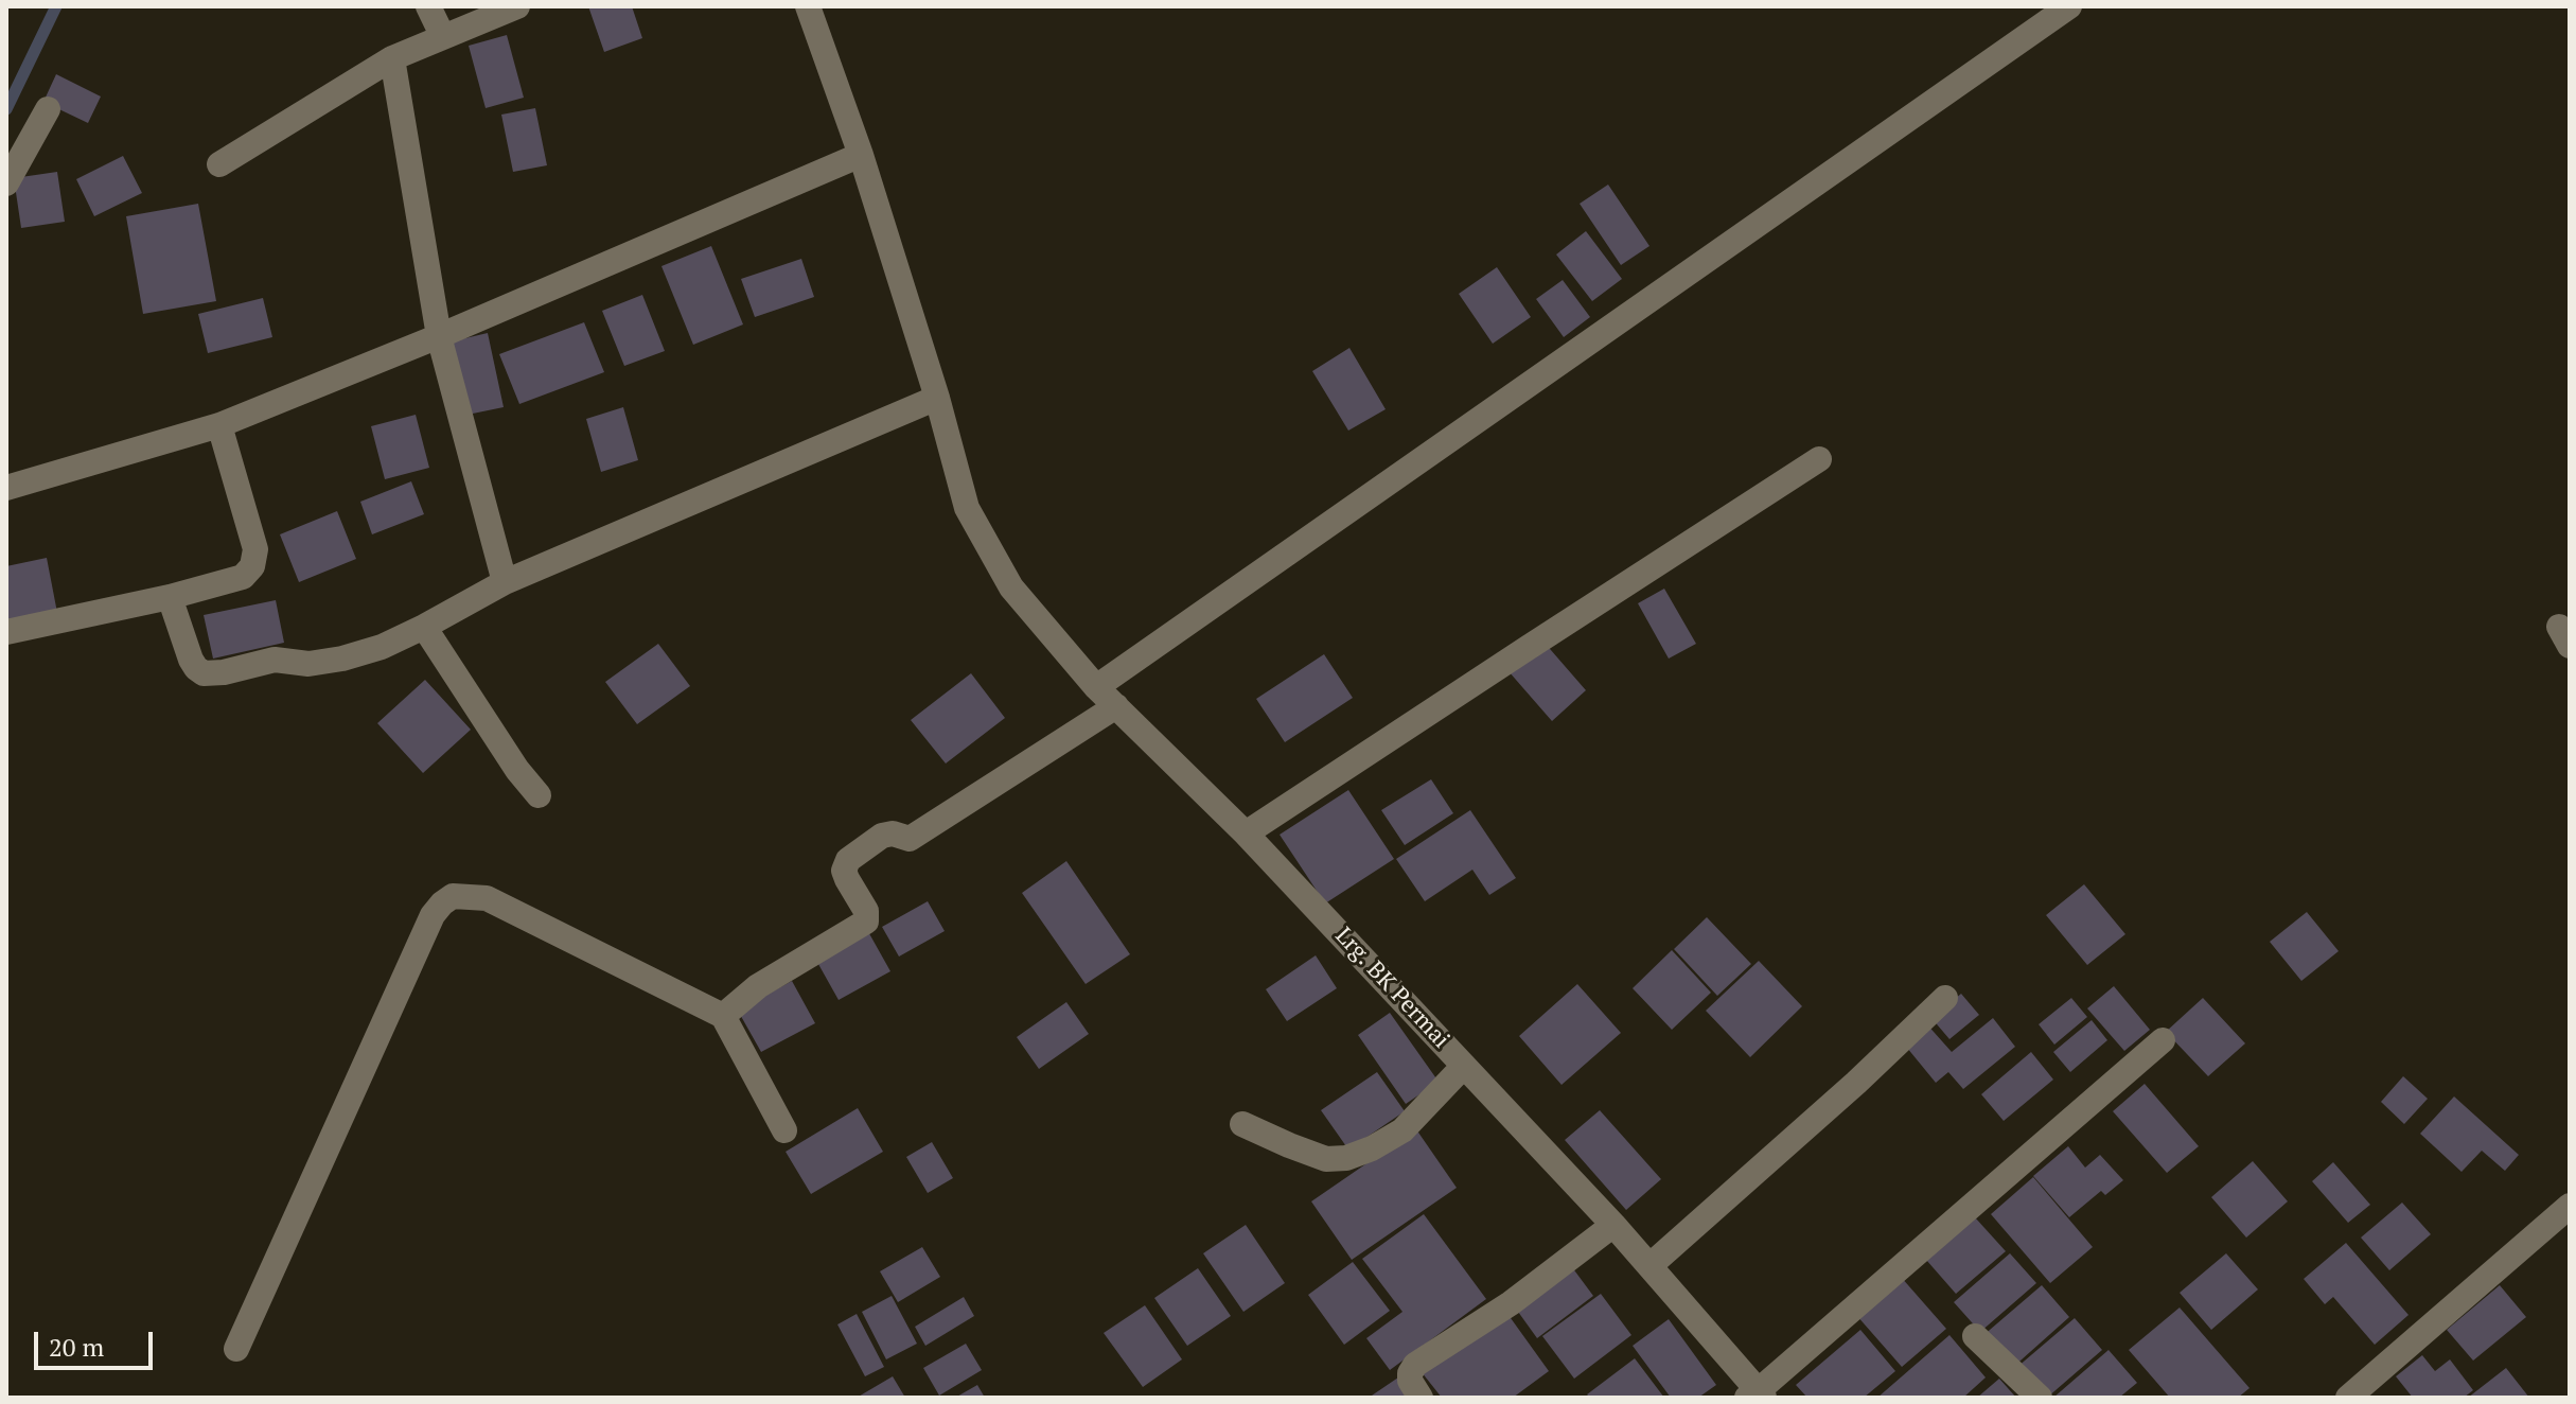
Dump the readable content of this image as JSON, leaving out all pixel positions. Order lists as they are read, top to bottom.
{
  "streets": {
    "street": ["Lrg. BK Permai"]
  },
  "scale_bar": "20 m"
}
